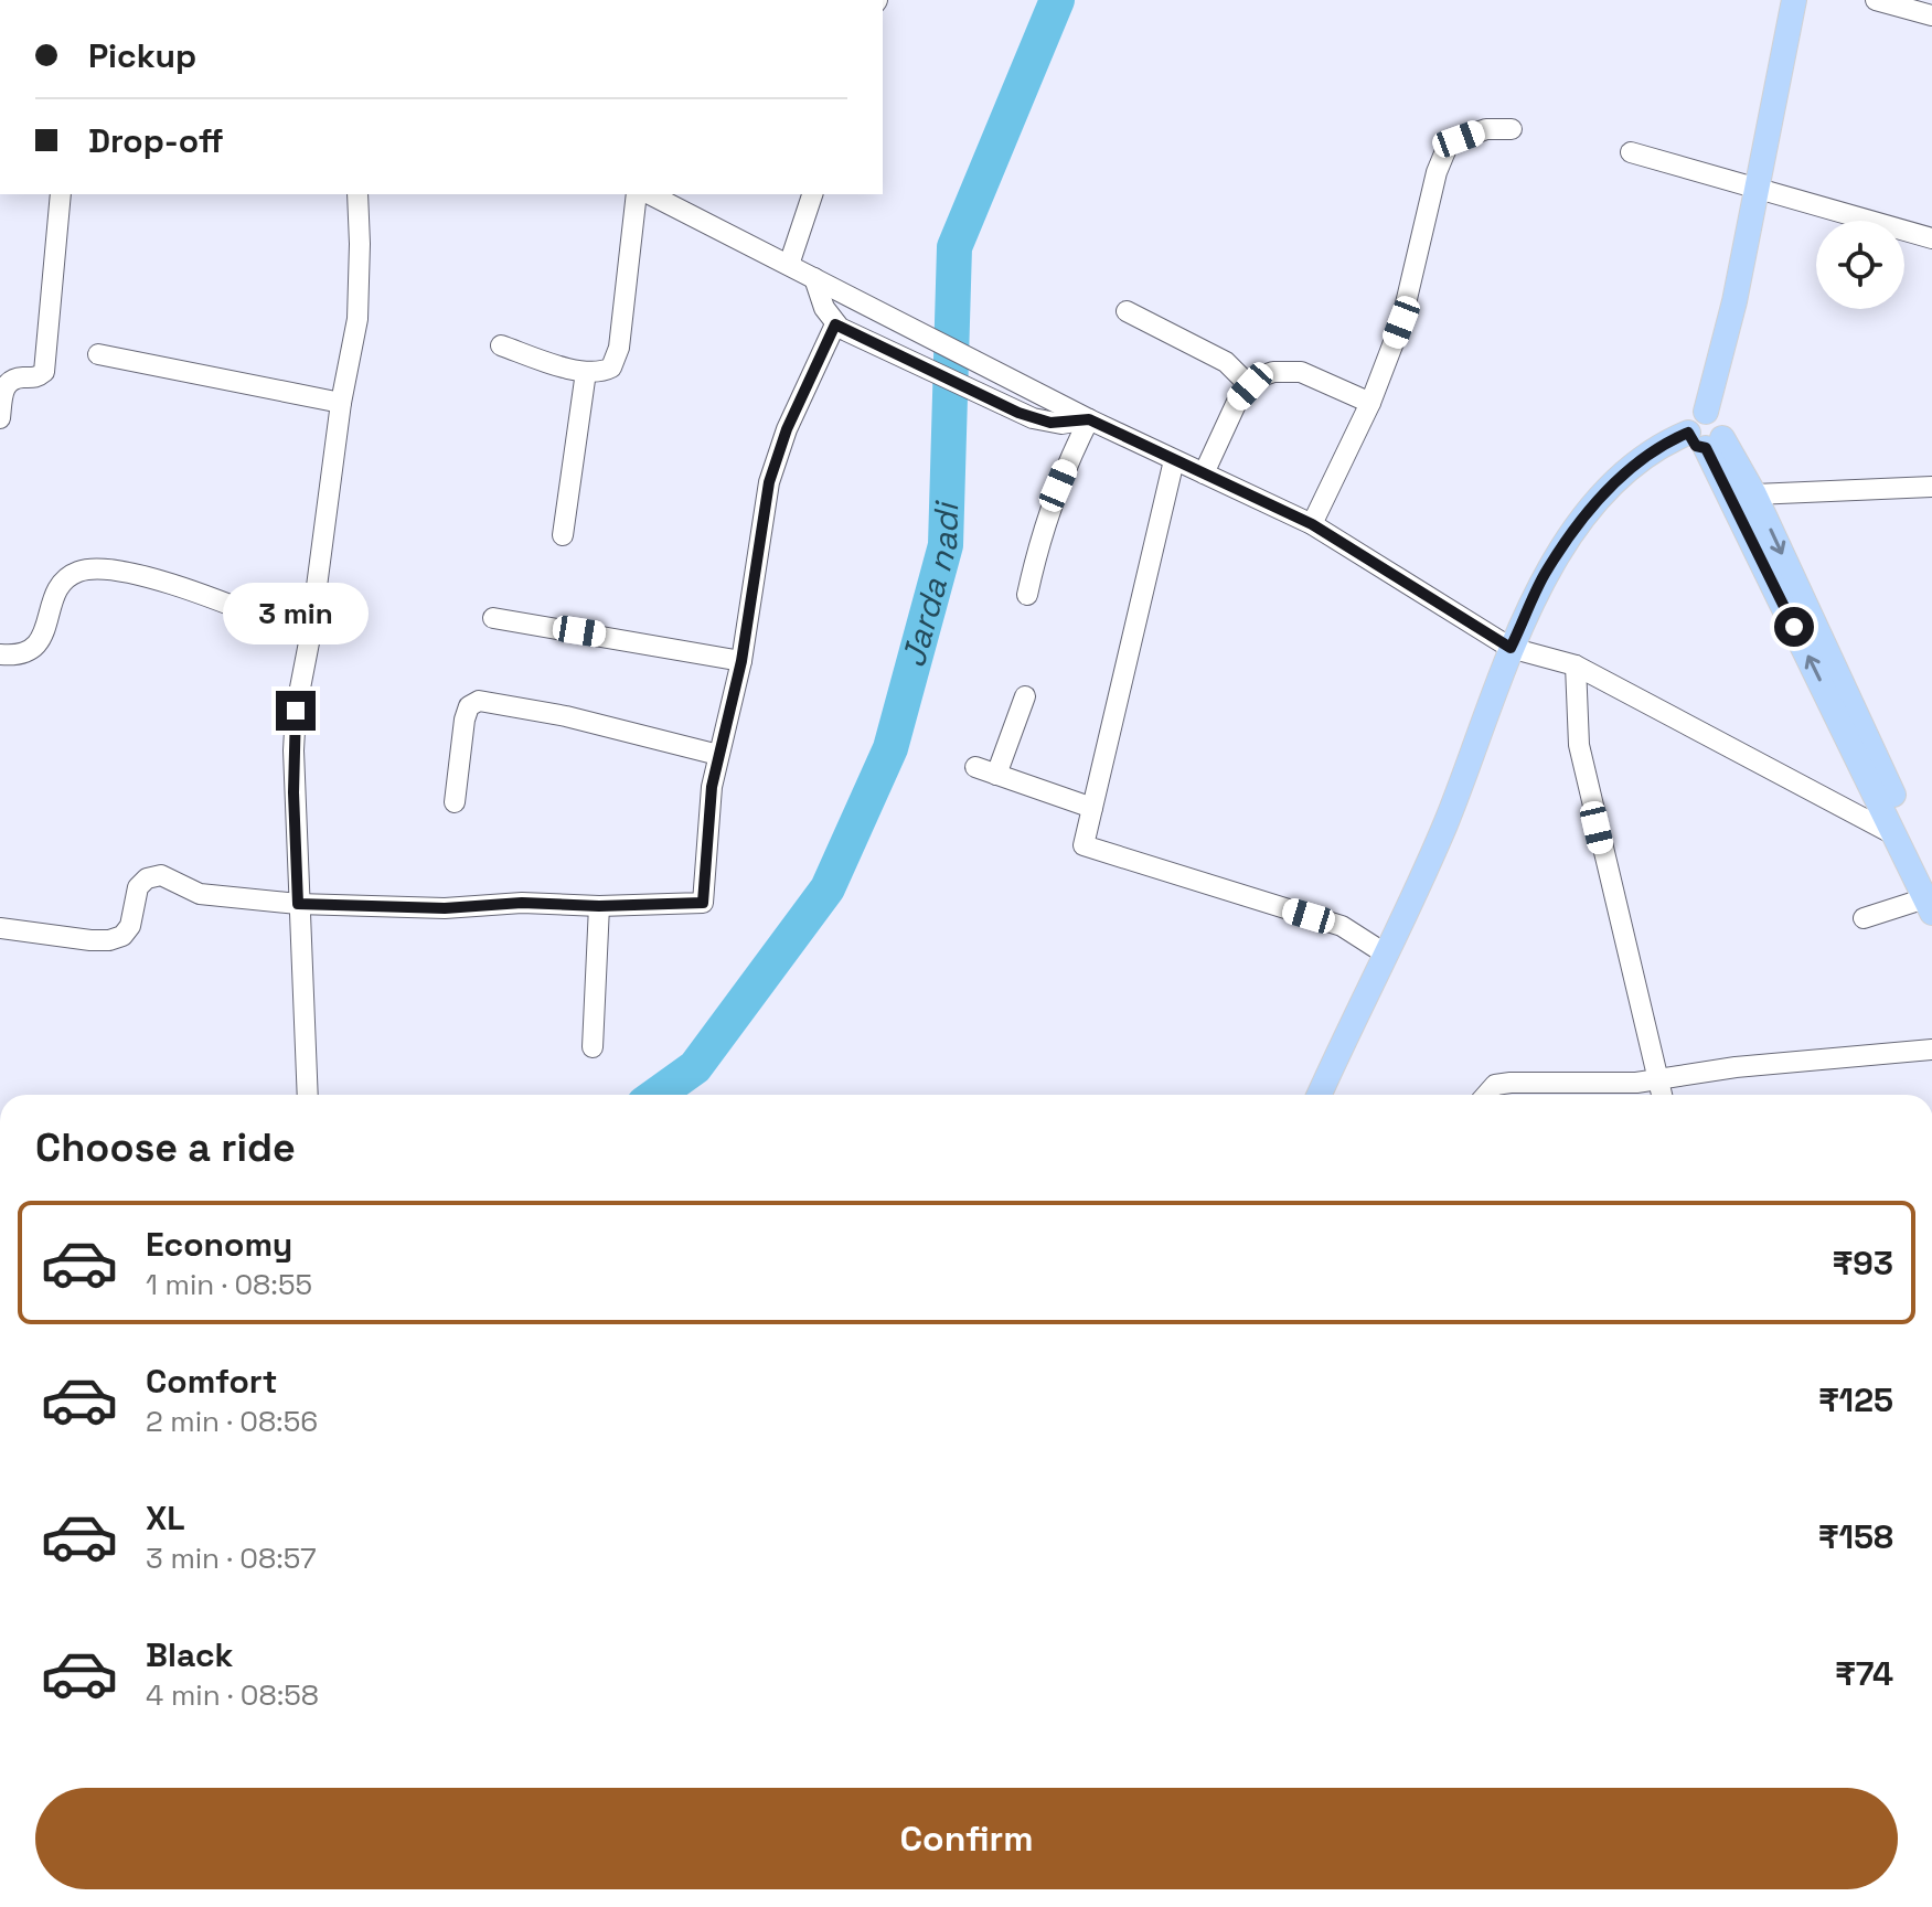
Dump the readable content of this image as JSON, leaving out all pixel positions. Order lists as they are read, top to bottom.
{
  "water": ["Jarda nadi"],
  "page": {
    "banner": ["Pickup", "Drop-off"],
    "bubble": "3 min",
    "heading": "Choose a ride",
    "list": [
      {
        "name": "Economy",
        "note": "1 min · 08:55",
        "value": "₹93"
      },
      {
        "name": "Comfort",
        "note": "2 min · 08:56",
        "value": "₹125"
      },
      {
        "name": "XL",
        "note": "3 min · 08:57",
        "value": "₹158"
      },
      {
        "name": "Black",
        "note": "4 min · 08:58",
        "value": "₹74"
      }
    ],
    "buttons": "Confirm"
  }
}
